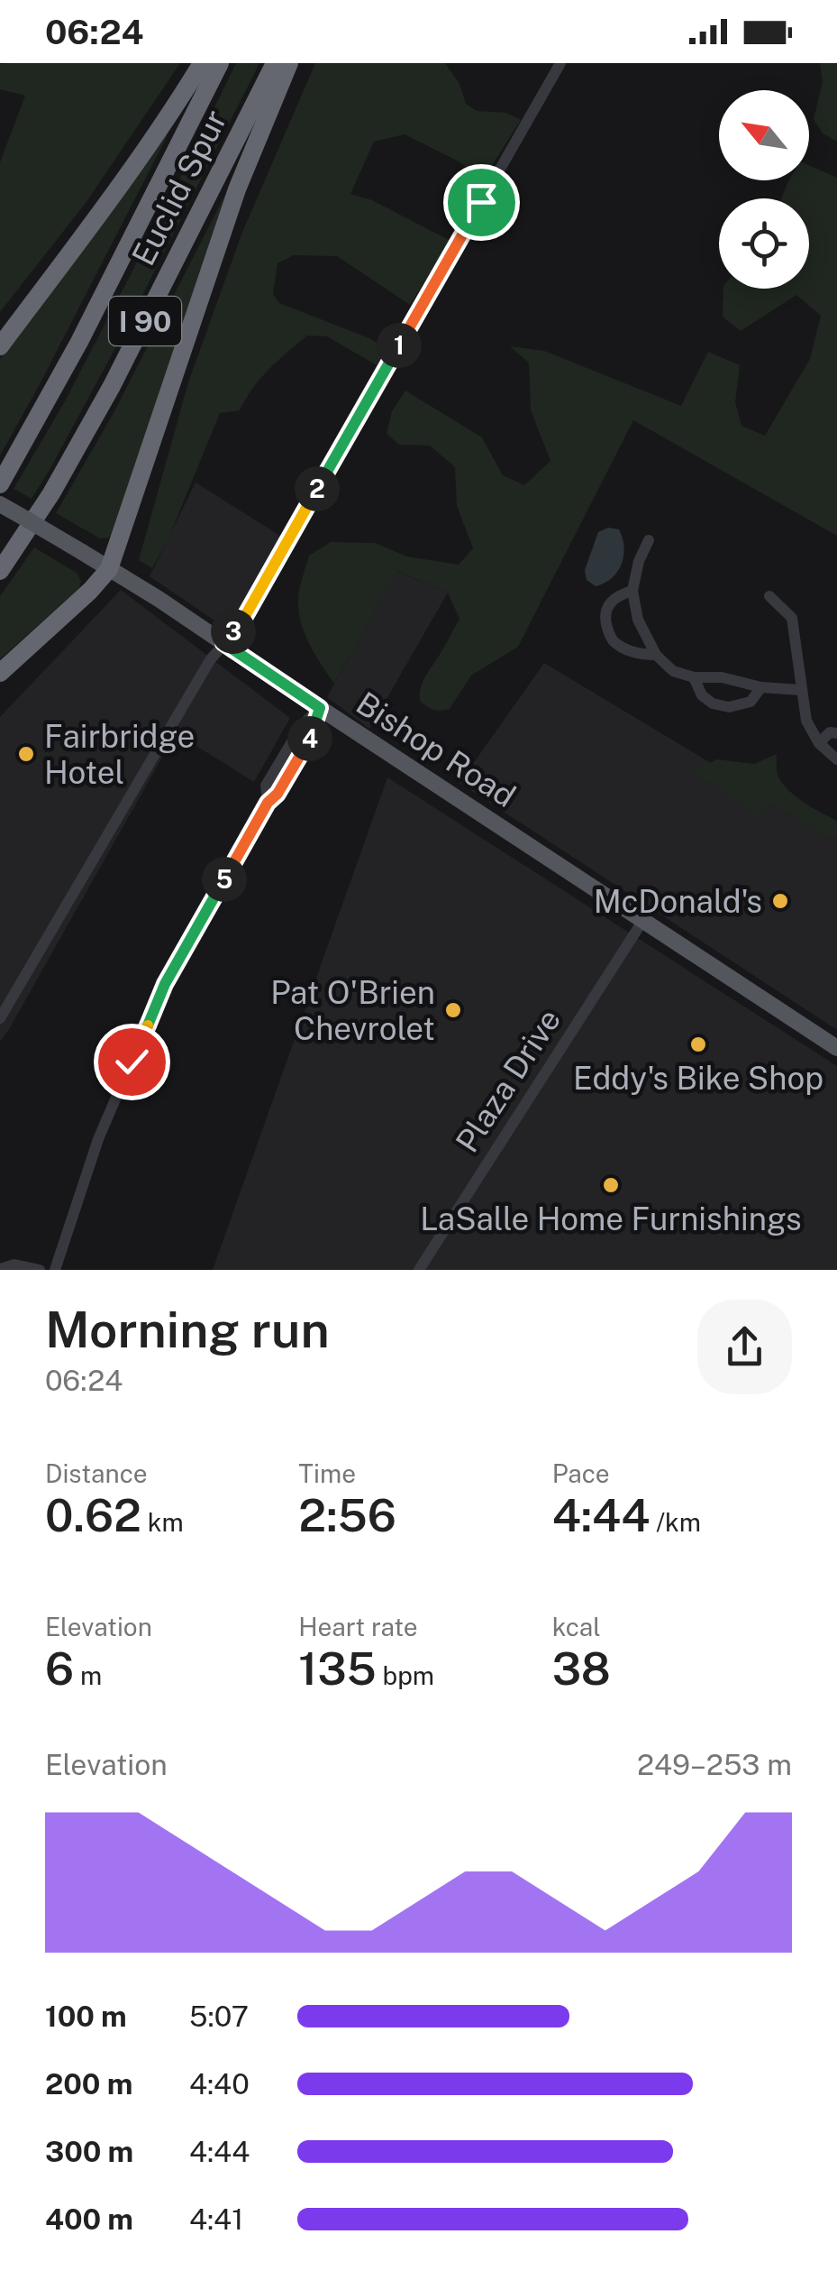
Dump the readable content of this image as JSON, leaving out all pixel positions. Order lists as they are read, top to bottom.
{
  "streets": {
    "highway": ["Euclid Spur", "I 90"],
    "main road": ["Bishop Road"],
    "street": ["Plaza Drive"]
  },
  "crossings": [
    ["Bishop Road", "Plaza Drive"]
  ],
  "places": [
    "Fairbridge Hotel",
    "McDonald's",
    "Pat O'Brien Chevrolet",
    "Eddy's Bike Shop",
    "LaSalle Home Furnishings"
  ],
  "north": "top left",
  "page": {
    "status": "06:24",
    "pins": [
      "1",
      "2",
      "3",
      "4",
      "5"
    ],
    "heading": ["Morning run", "06:24"],
    "stats": [
      ["Distance", "0.62 km"],
      ["Time", "2:56"],
      ["Pace", "4:44 /km"],
      ["Elevation", "6 m"],
      ["Heart rate", "135 bpm"],
      ["kcal", "38"]
    ],
    "chart": ["Elevation", "249–253 m"],
    "list": [
      {
        "name": "100 m",
        "note": "5:07"
      },
      {
        "name": "200 m",
        "note": "4:40"
      },
      {
        "name": "300 m",
        "note": "4:44"
      },
      {
        "name": "400 m",
        "note": "4:41"
      }
    ]
  }
}
